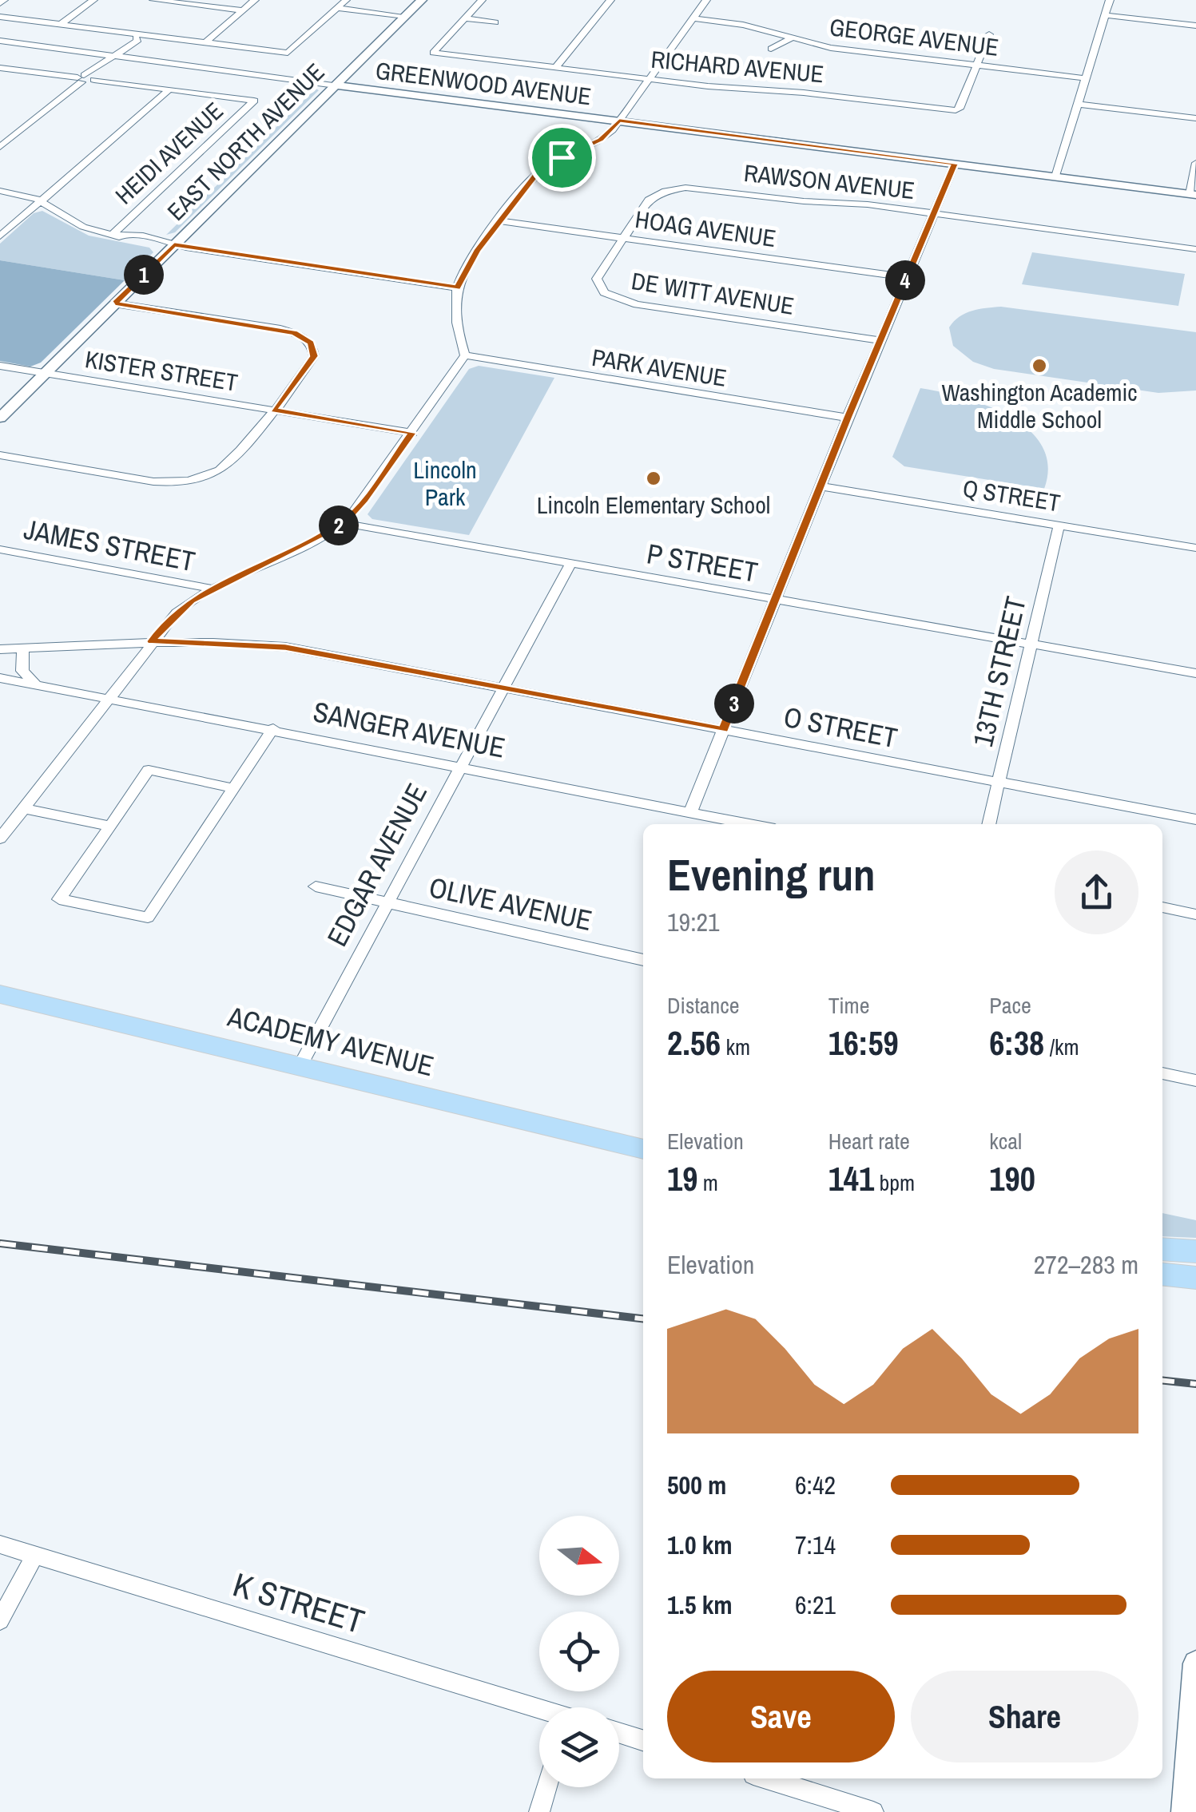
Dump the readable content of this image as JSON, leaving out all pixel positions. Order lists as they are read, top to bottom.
{
  "streets": {
    "main road": ["ACADEMY AVENUE"],
    "street": [
      "GEORGE AVENUE",
      "RICHARD AVENUE",
      "GREENWOOD AVENUE",
      "EAST NORTH AVENUE",
      "HEIDI AVENUE",
      "RAWSON AVENUE",
      "HOAG AVENUE",
      "DE WITT AVENUE",
      "PARK AVENUE",
      "KISTER STREET",
      "Q STREET",
      "JAMES STREET",
      "P STREET",
      "13TH STREET",
      "O STREET",
      "SANGER AVENUE",
      "EDGAR AVENUE",
      "OLIVE AVENUE",
      "K STREET"
    ]
  },
  "crossings": [
    ["GEORGE AVENUE", "RICHARD AVENUE"],
    ["GREENWOOD AVENUE", "EAST NORTH AVENUE"],
    ["EAST NORTH AVENUE", "KISTER STREET"],
    ["RAWSON AVENUE", "HOAG AVENUE"],
    ["RAWSON AVENUE", "DE WITT AVENUE"],
    ["HOAG AVENUE", "DE WITT AVENUE"],
    ["Q STREET", "13TH STREET"],
    ["P STREET", "13TH STREET"],
    ["P STREET", "EDGAR AVENUE"],
    ["13TH STREET", "O STREET"],
    ["O STREET", "EDGAR AVENUE"],
    ["SANGER AVENUE", "EDGAR AVENUE"],
    ["EDGAR AVENUE", "OLIVE AVENUE"],
    ["EDGAR AVENUE", "ACADEMY AVENUE"]
  ],
  "parks": ["Lincoln Park"],
  "places": ["Washington Academic Middle School", "Lincoln Elementary School"],
  "north": "right",
  "page": {
    "pins": [
      "1",
      "4",
      "2",
      "3"
    ],
    "heading": ["Evening run", "19:21"],
    "stats": [
      ["Distance", "2.56 km"],
      ["Time", "16:59"],
      ["Pace", "6:38 /km"],
      ["Elevation", "19 m"],
      ["Heart rate", "141 bpm"],
      ["kcal", "190"]
    ],
    "chart": ["Elevation", "272–283 m"],
    "list": [
      {
        "name": "500 m",
        "note": "6:42"
      },
      {
        "name": "1.0 km",
        "note": "7:14"
      },
      {
        "name": "1.5 km",
        "note": "6:21"
      }
    ],
    "buttons": ["Save", "Share"]
  }
}
